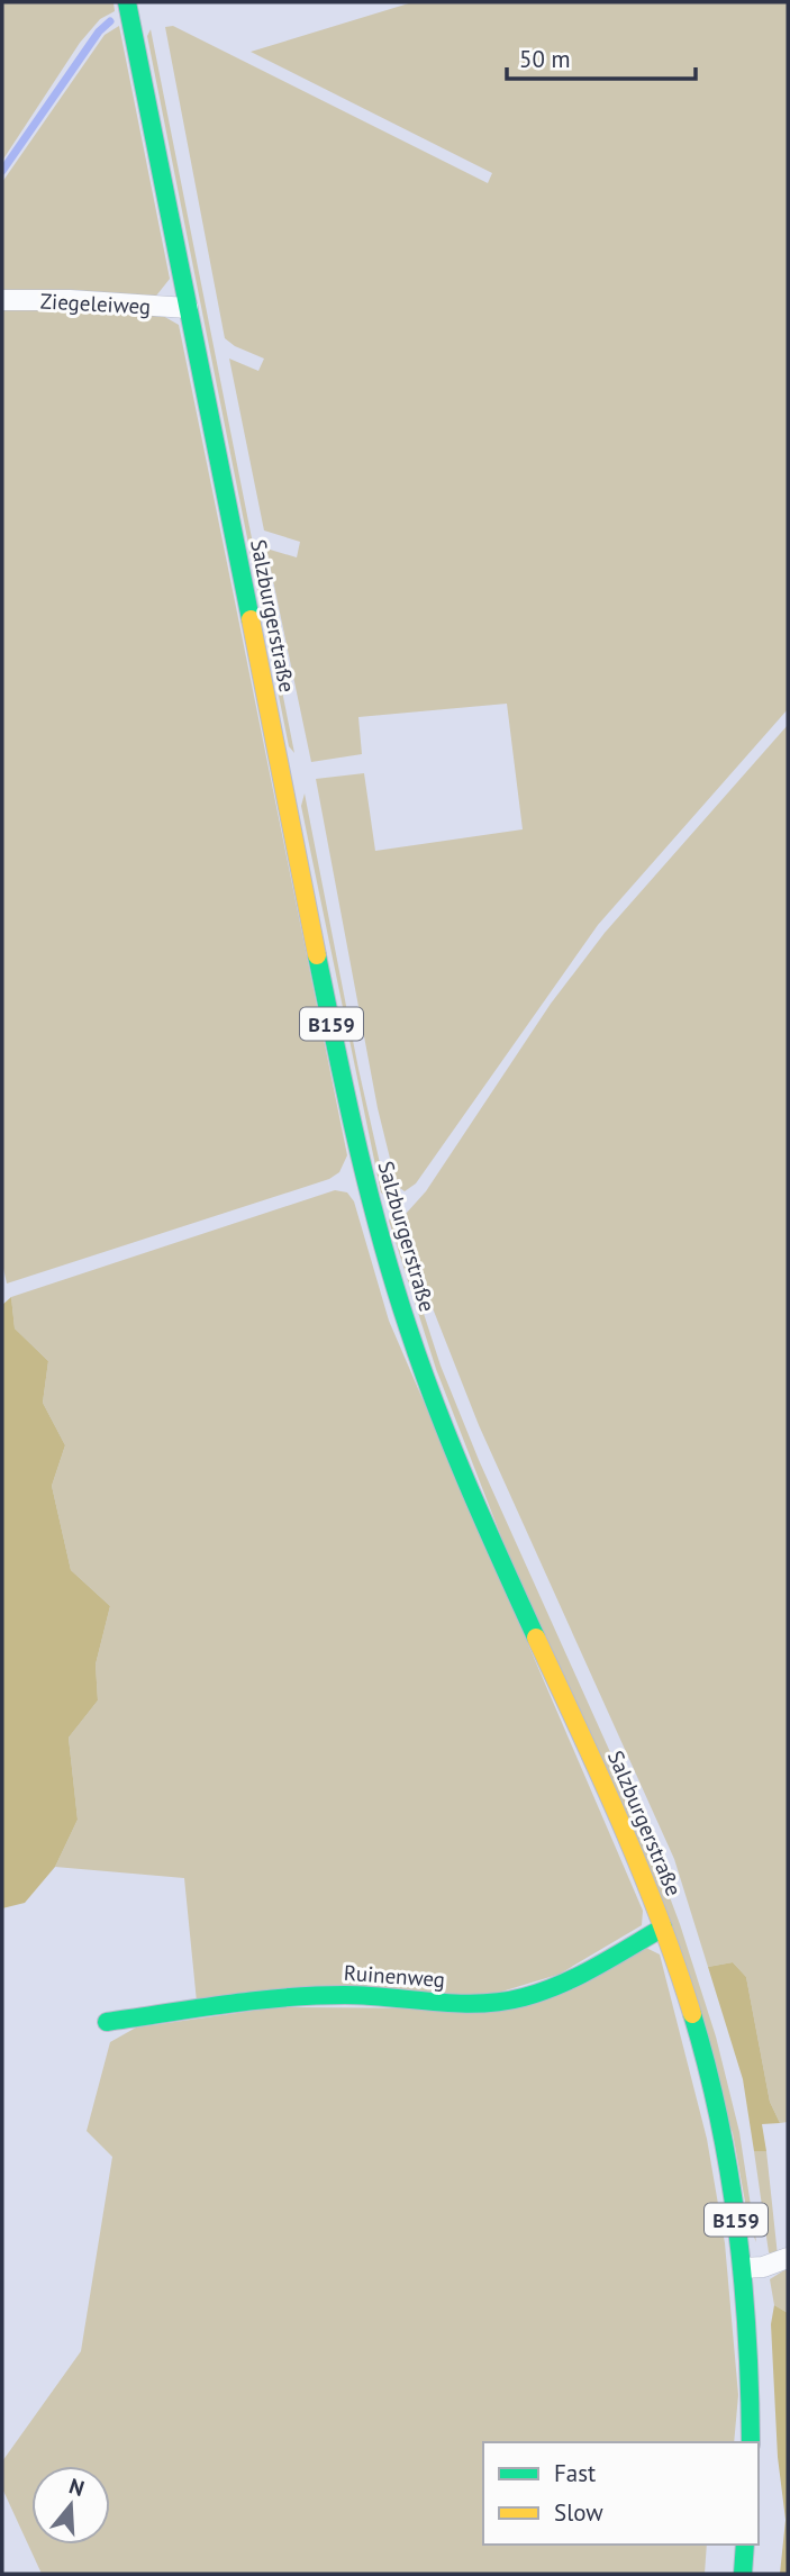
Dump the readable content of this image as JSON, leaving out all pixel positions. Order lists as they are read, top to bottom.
{
  "streets": {
    "main road": ["Salzburgerstraße", "B159", "Ruinenweg"],
    "street": ["Ziegeleiweg"]
  },
  "crossings": [
    ["Ziegeleiweg", "Salzburgerstraße"],
    ["Salzburgerstraße", "Ruinenweg"]
  ],
  "legend": ["Fast", "Slow"],
  "scale_bar": "50 m",
  "north": "top"
}
